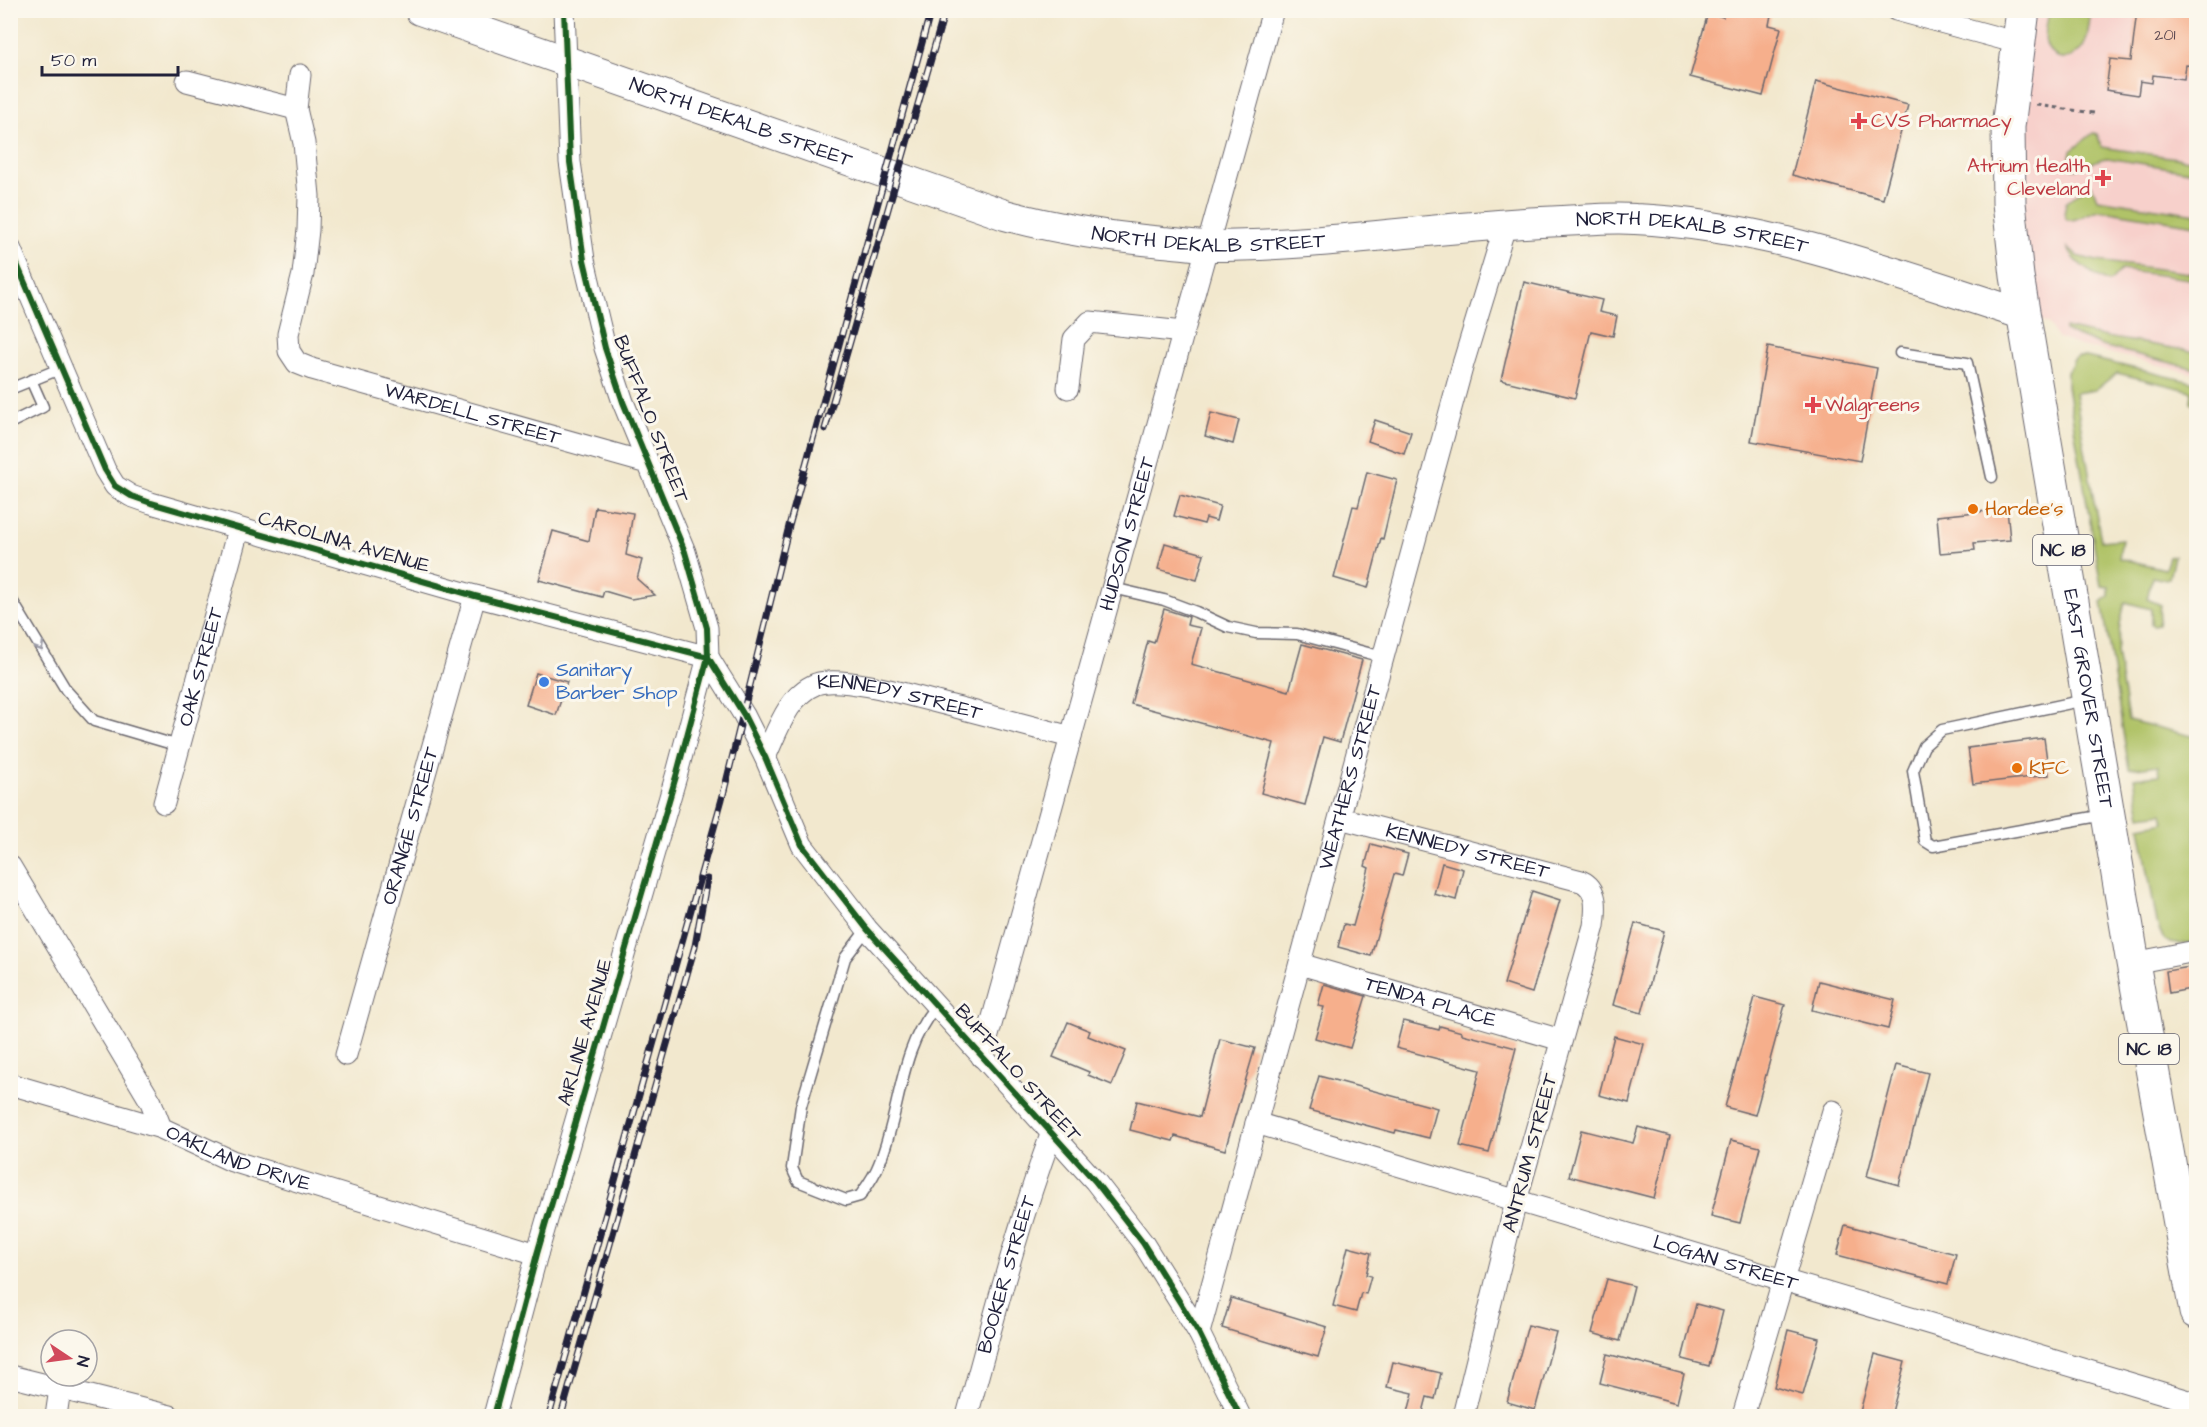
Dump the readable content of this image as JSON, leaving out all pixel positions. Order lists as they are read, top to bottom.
{
  "streets": {
    "main road": ["NORTH DEKALB STREET", "NC 18", "EAST GROVER STREET"],
    "street": [
      "WARDELL STREET",
      "BUFFALO STREET",
      "HUDSON STREET",
      "CAROLINA AVENUE",
      "OAK STREET",
      "KENNEDY STREET",
      "WEATHERS STREET",
      "ORANGE STREET",
      "TENDA PLACE",
      "AIRLINE AVENUE",
      "ANTRUM STREET",
      "OAKLAND DRIVE",
      "LOGAN STREET",
      "BOOKER STREET"
    ]
  },
  "crossings": [
    ["NORTH DEKALB STREET", "BUFFALO STREET"],
    ["NORTH DEKALB STREET", "HUDSON STREET"],
    ["NORTH DEKALB STREET", "EAST GROVER STREET"],
    ["NORTH DEKALB STREET", "WEATHERS STREET"],
    ["WARDELL STREET", "BUFFALO STREET"],
    ["BUFFALO STREET", "HUDSON STREET"],
    ["BUFFALO STREET", "CAROLINA AVENUE"],
    ["BUFFALO STREET", "KENNEDY STREET"],
    ["BUFFALO STREET", "WEATHERS STREET"],
    ["BUFFALO STREET", "AIRLINE AVENUE"],
    ["BUFFALO STREET", "BOOKER STREET"],
    ["HUDSON STREET", "KENNEDY STREET"],
    ["CAROLINA AVENUE", "OAK STREET"],
    ["CAROLINA AVENUE", "ORANGE STREET"],
    ["CAROLINA AVENUE", "AIRLINE AVENUE"],
    ["KENNEDY STREET", "WEATHERS STREET"],
    ["KENNEDY STREET", "ANTRUM STREET"],
    ["WEATHERS STREET", "TENDA PLACE"],
    ["WEATHERS STREET", "LOGAN STREET"],
    ["TENDA PLACE", "ANTRUM STREET"],
    ["AIRLINE AVENUE", "OAKLAND DRIVE"],
    ["ANTRUM STREET", "LOGAN STREET"]
  ],
  "places": {
    "health": ["CVS Pharmacy", "Atrium Health Cleveland", "Walgreens"],
    "other": ["Hardee's", "Sanitary Barber Shop", "KFC"]
  },
  "house_numbers": ["201"],
  "scale_bar": "50 m",
  "north": "right"
}
